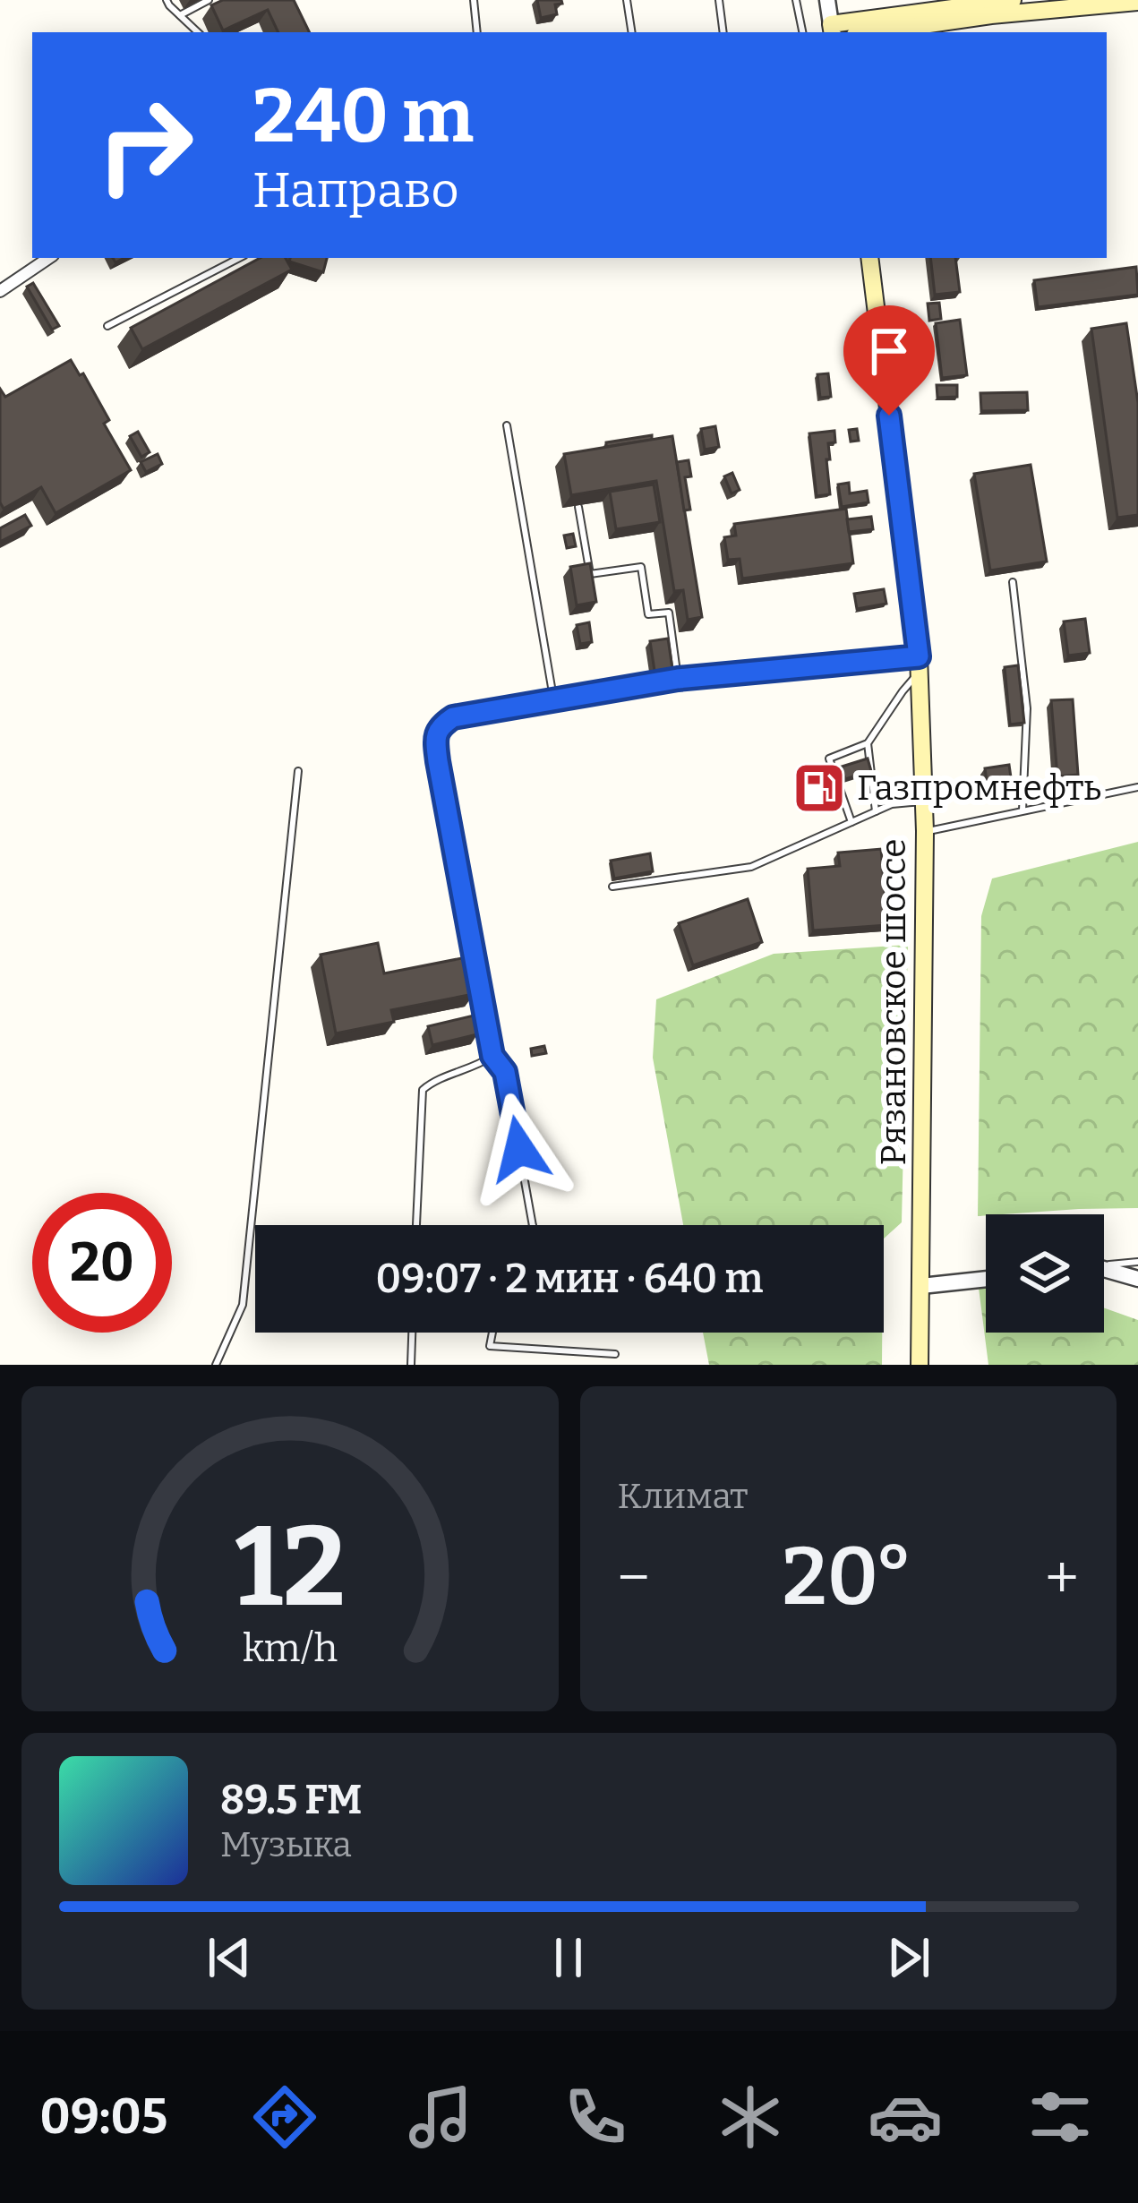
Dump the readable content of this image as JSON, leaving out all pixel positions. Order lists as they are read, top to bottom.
{
  "streets": {
    "main road": ["Рязановское шоссе"]
  },
  "places": {
    "fuel station": ["Газпромнефть"]
  },
  "page": {
    "turn": ["240 m", "Направо"],
    "limit": "20",
    "trip": "09:07 · 2 мин · 640 m",
    "tile": "Климат",
    "heat": ["−", "20°", "+"],
    "song": ["89.5 FM", "Музыка"],
    "tabs": "09:05",
    "gauge": ["12", "km/h"]
  }
}
